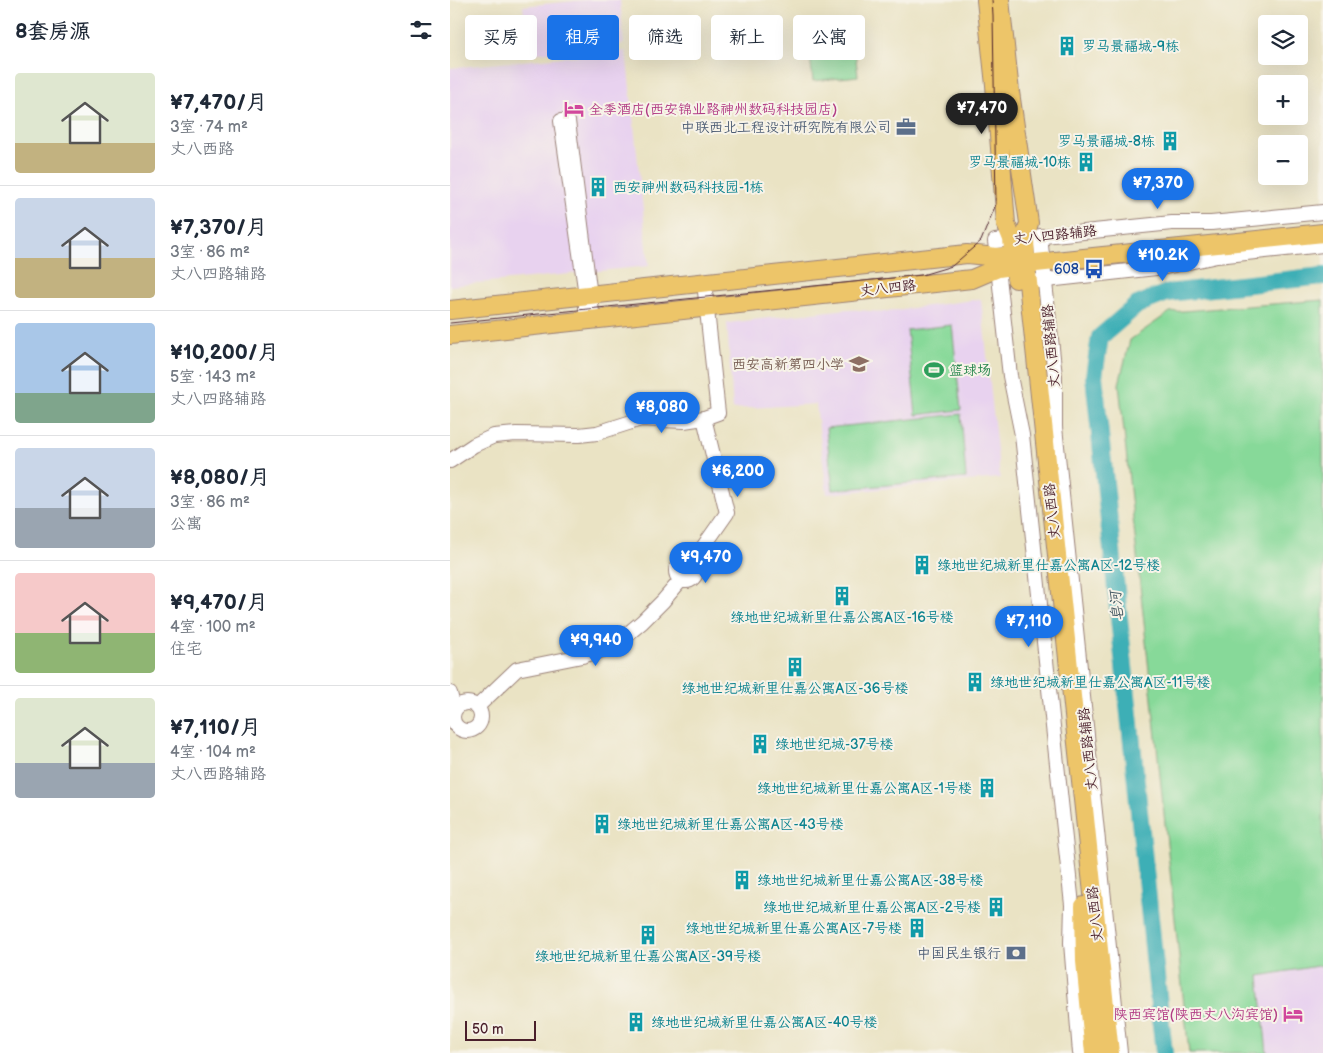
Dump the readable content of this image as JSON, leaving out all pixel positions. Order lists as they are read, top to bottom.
{
  "streets": {
    "main road": ["丈八四路", "丈八西路"],
    "street": ["丈八四路辅路", "丈八西路辅路"]
  },
  "crossings": [
    ["丈八四路辅路", "丈八四路"],
    ["丈八四路辅路", "丈八西路辅路"],
    ["丈八四路辅路", "丈八西路"],
    ["丈八四路", "丈八西路辅路"],
    ["丈八四路", "丈八西路"],
    ["丈八西路辅路", "丈八西路"]
  ],
  "water": ["皂河"],
  "places": {
    "building": [
      "罗马景福城-9栋",
      "罗马景福城-8栋",
      "罗马景福城-10栋",
      "西安神州数码科技园-1栋",
      "绿地世纪城新里仕嘉公寓A区-12号楼",
      "绿地世纪城新里仕嘉公寓A区-16号楼",
      "绿地世纪城新里仕嘉公寓A区-36号楼",
      "绿地世纪城新里仕嘉公寓A区-11号楼",
      "绿地世纪城-37号楼",
      "绿地世纪城新里仕嘉公寓A区-1号楼",
      "绿地世纪城新里仕嘉公寓A区-43号楼",
      "绿地世纪城新里仕嘉公寓A区-38号楼",
      "绿地世纪城新里仕嘉公寓A区-2号楼",
      "绿地世纪城新里仕嘉公寓A区-7号楼",
      "绿地世纪城新里仕嘉公寓A区-39号楼",
      "绿地世纪城新里仕嘉公寓A区-40号楼"
    ],
    "hotel": ["全季酒店(西安锦业路神州数码科技园店)", "陕西宾馆(陕西丈八沟宾馆)"],
    "office": ["中联西北工程设计研究院有限公司"],
    "bus stop": ["608"],
    "school or university": ["西安高新第四小学"],
    "sports": ["篮球场"],
    "bank": ["中国民生银行"]
  },
  "scale_bar": "50 m",
  "page": {
    "heading": "8套房源",
    "map_buttons": ["+", "−"],
    "chip": [
      "买房",
      "租房",
      "筛选",
      "新上",
      "公寓"
    ],
    "list": [
      {
        "name": "¥7,470/月",
        "note": "3室 · 74 m² · 丈八西路"
      },
      {
        "name": "¥7,370/月",
        "note": "3室 · 86 m² · 丈八四路辅路"
      },
      {
        "name": "¥10,200/月",
        "note": "5室 · 143 m² · 丈八四路辅路"
      },
      {
        "name": "¥8,080/月",
        "note": "3室 · 86 m² · 公寓"
      },
      {
        "name": "¥9,470/月",
        "note": "4室 · 100 m² · 住宅"
      },
      {
        "name": "¥7,110/月",
        "note": "4室 · 104 m² · 丈八西路辅路"
      }
    ],
    "price": [
      "¥7,470",
      "¥7,370",
      "¥10.2K",
      "¥8,080",
      "¥6,200",
      "¥9,470",
      "¥7,110",
      "¥9,940"
    ],
    "scale": "50 m"
  }
}
